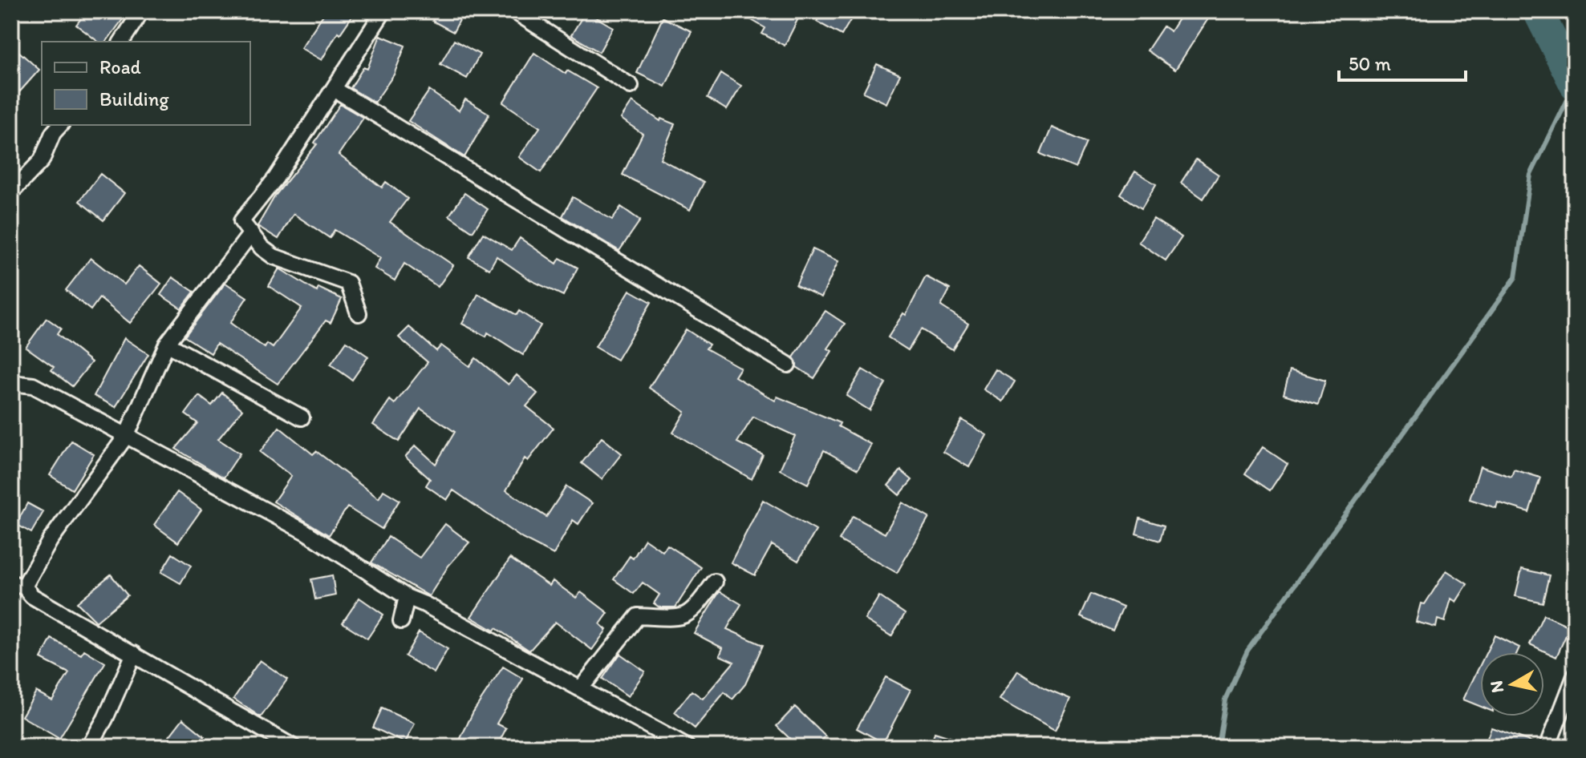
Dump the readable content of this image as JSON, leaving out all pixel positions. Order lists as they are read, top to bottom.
{
  "legend": ["Road", "Building"],
  "scale_bar": "50 m",
  "north": "left"
}
